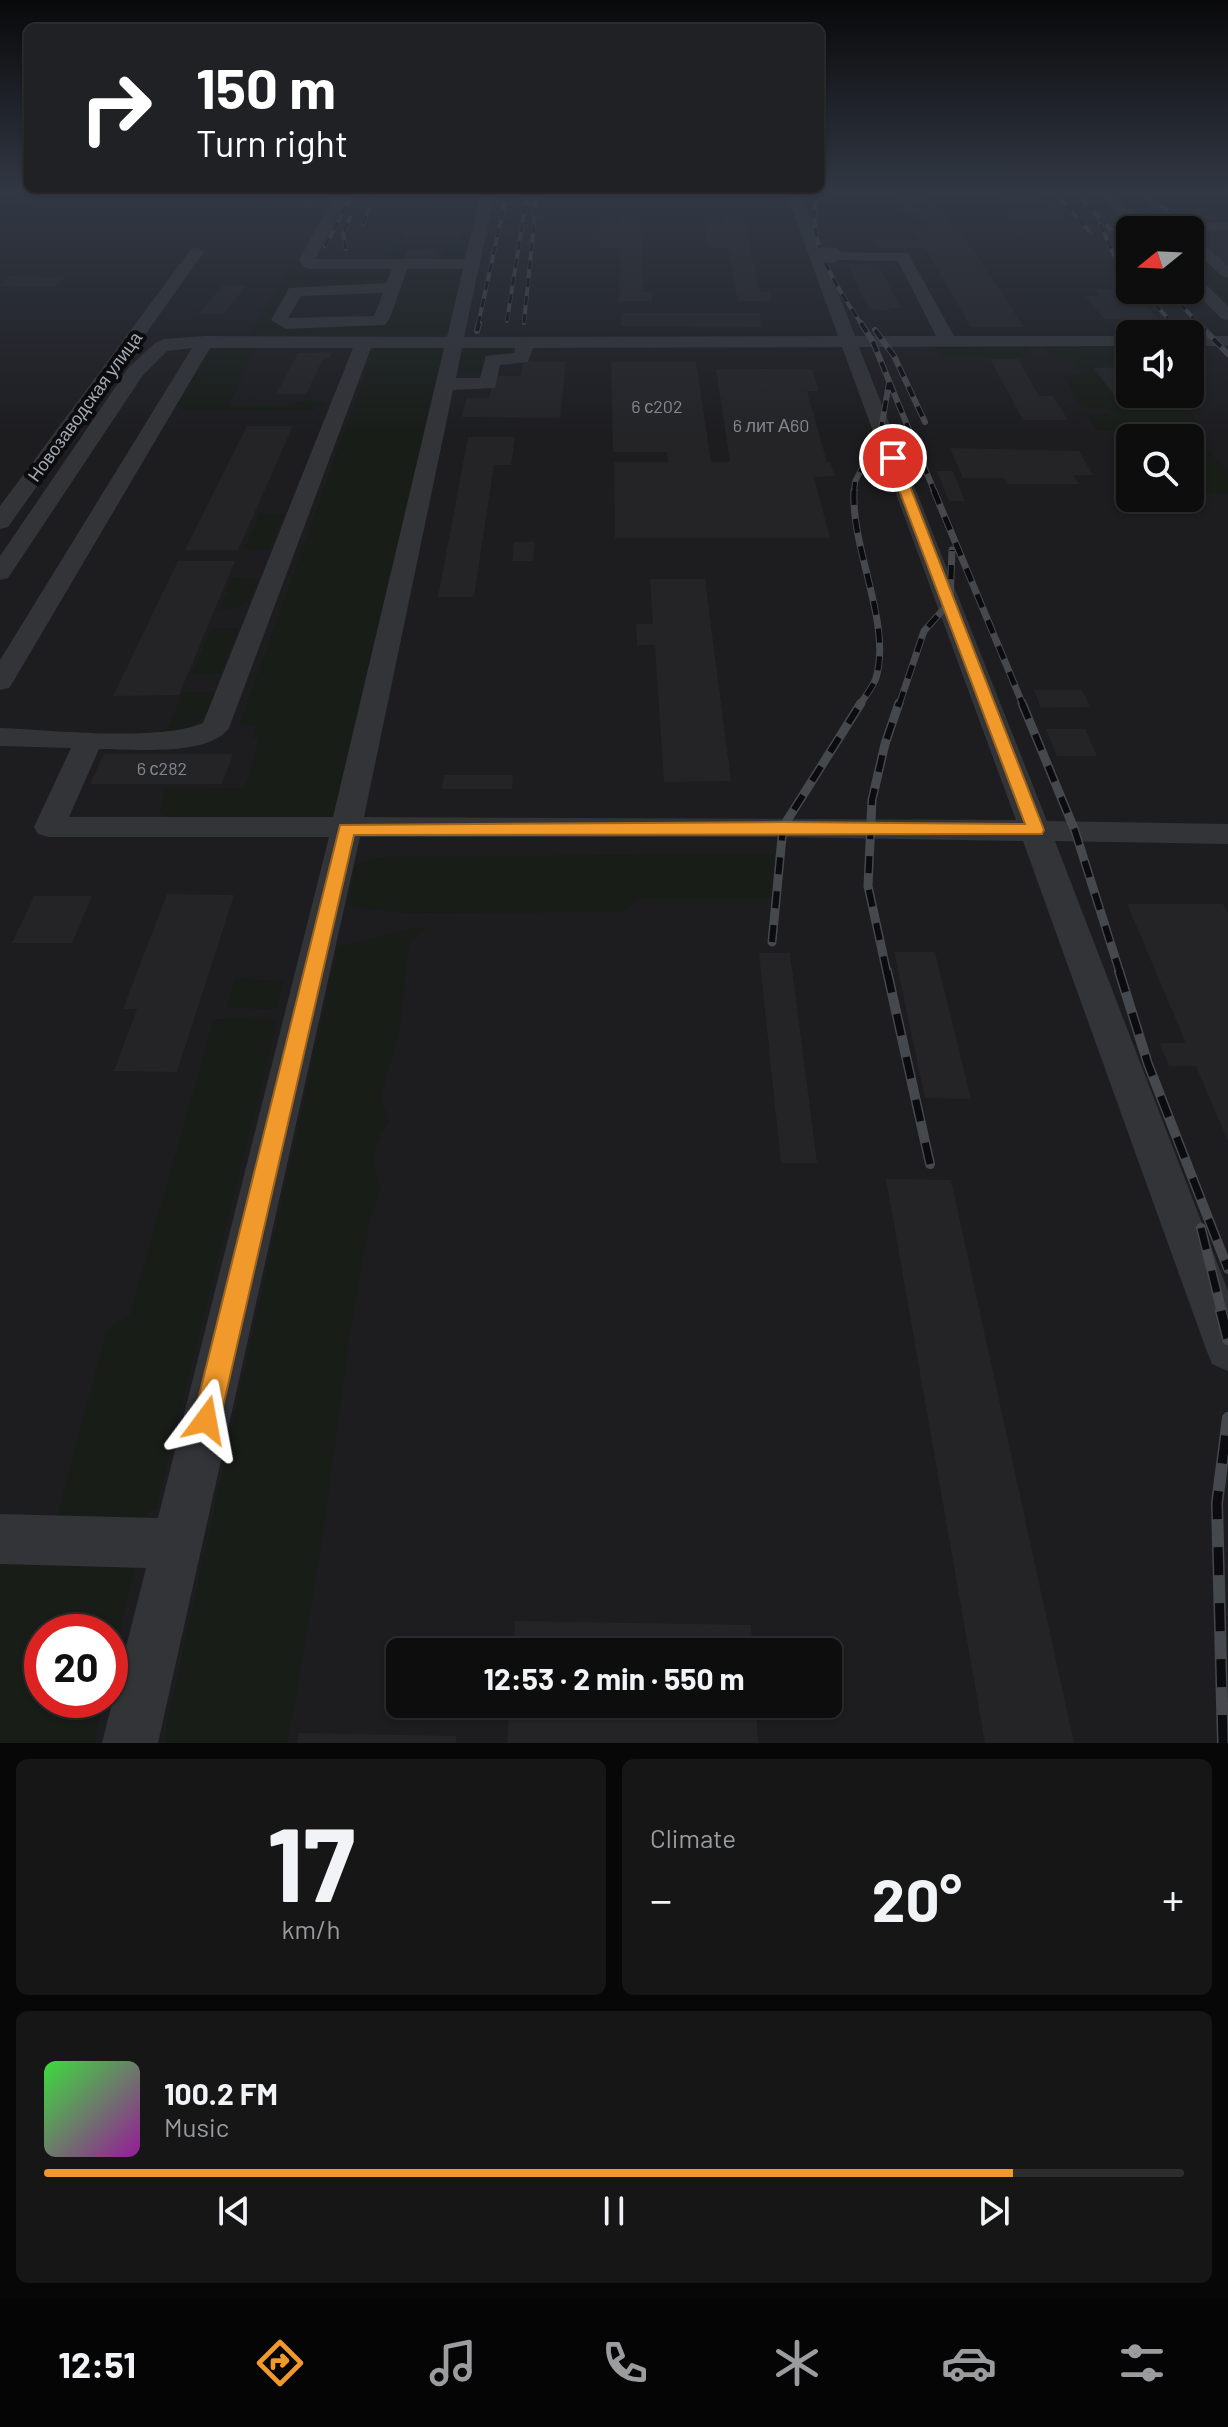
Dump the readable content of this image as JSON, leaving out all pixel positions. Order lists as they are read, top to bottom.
{
  "streets": {
    "street": ["Новозаводская улица"]
  },
  "house_numbers": ["6 с202", "6 лит А60", "6 с282"],
  "north": "left",
  "page": {
    "turn": ["150 m", "Turn right"],
    "limit": "20",
    "trip": "12:53 · 2 min · 550 m",
    "tile": [
      ["17", "km/h"],
      "Climate"
    ],
    "heat": ["−", "20°", "+"],
    "song": ["100.2 FM", "Music"],
    "tabs": "12:51"
  }
}
